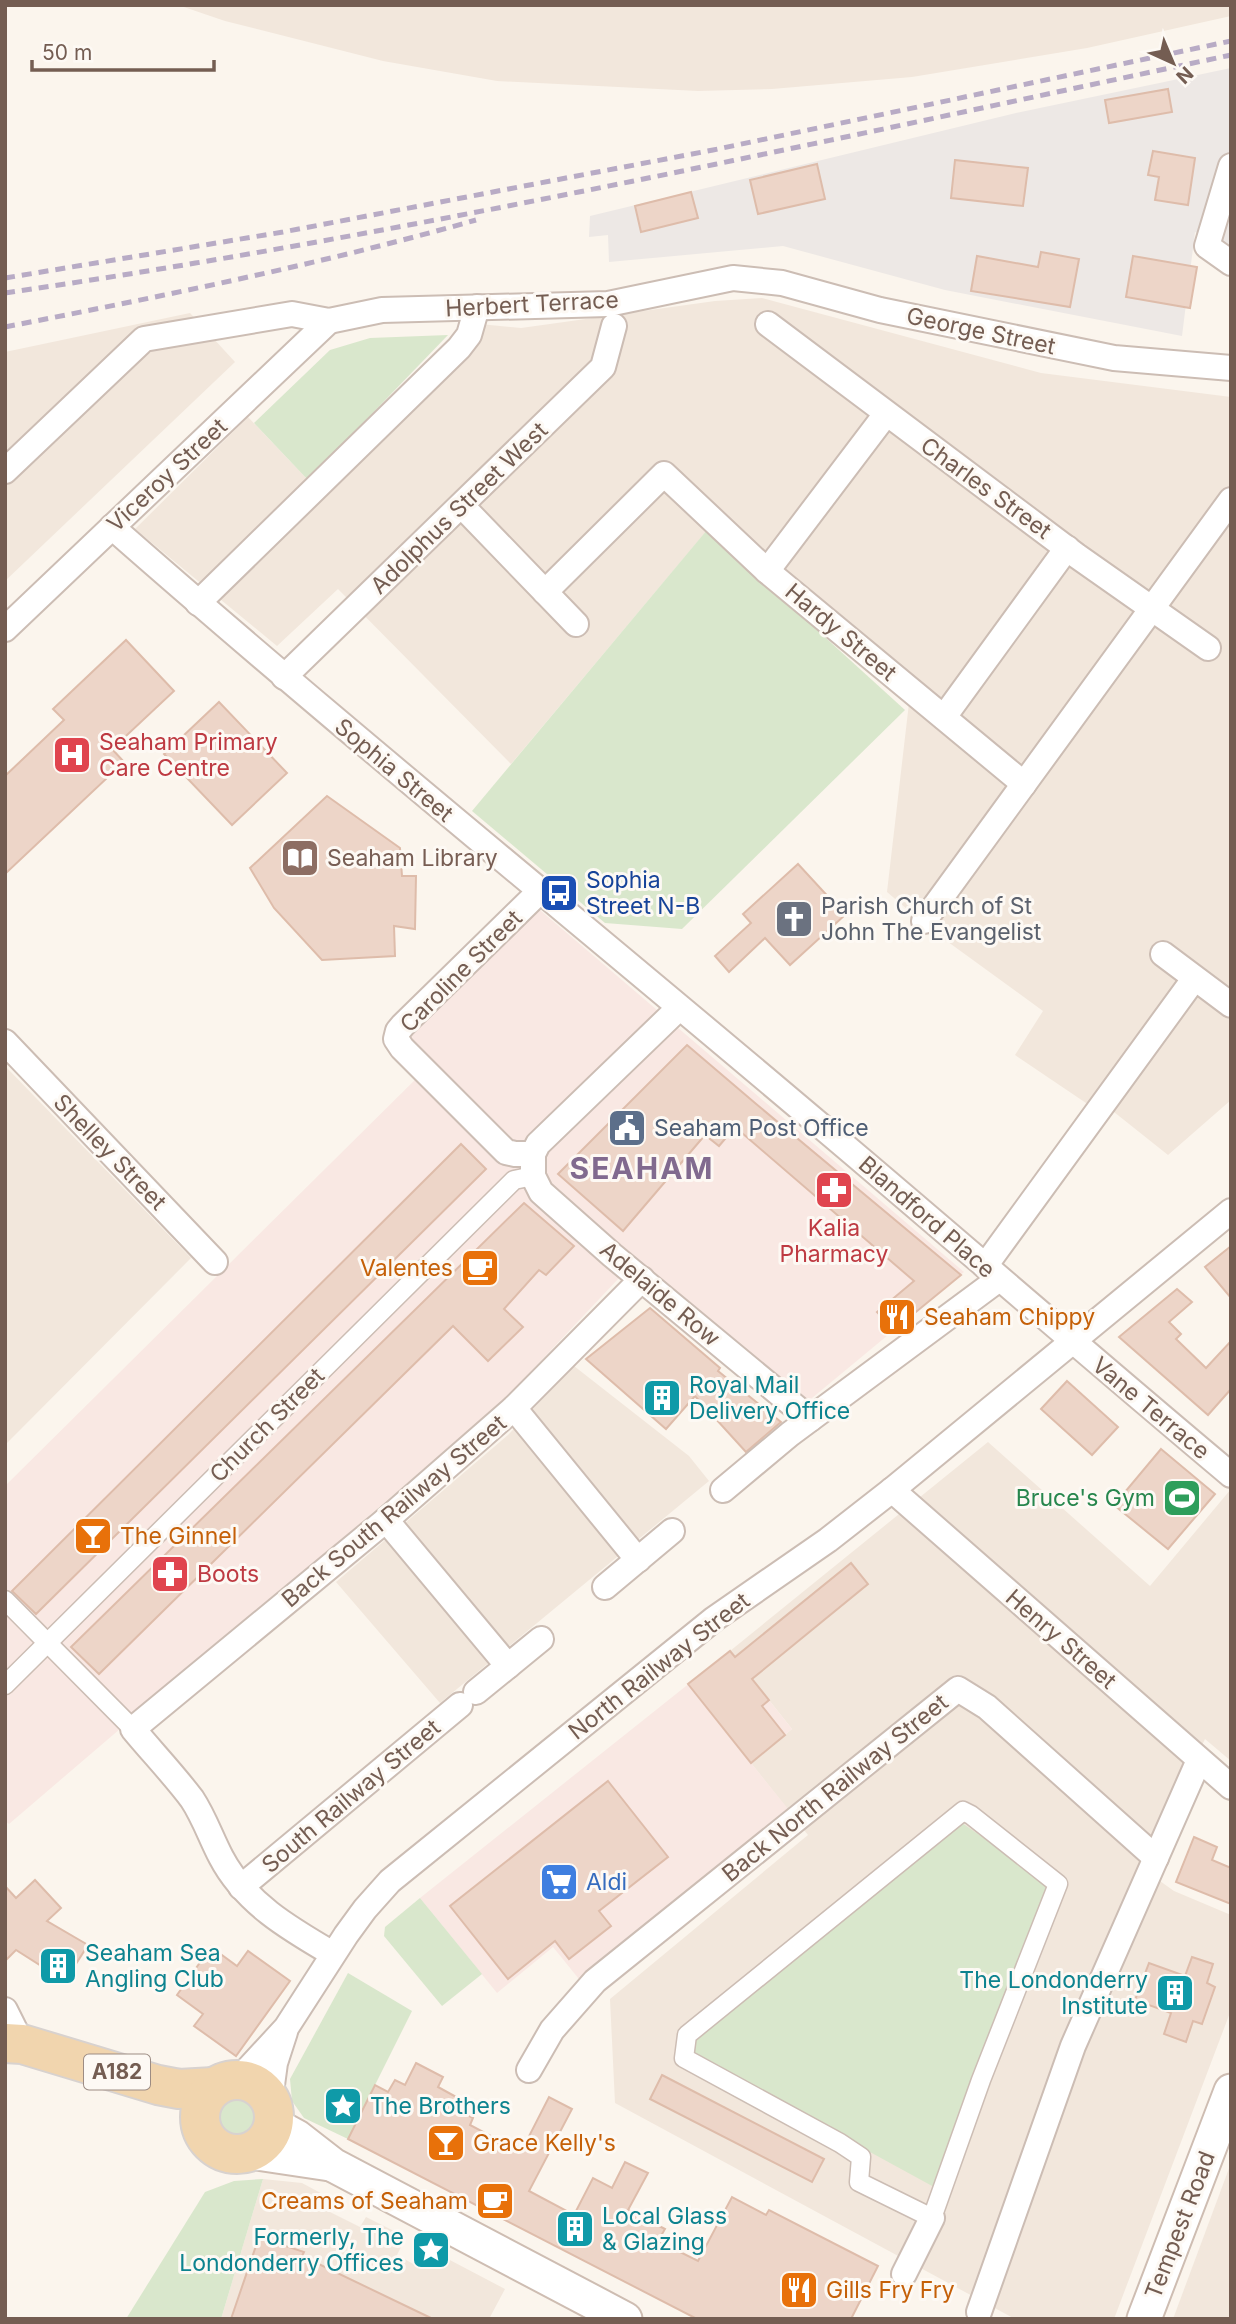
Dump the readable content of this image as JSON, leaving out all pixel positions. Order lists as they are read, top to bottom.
{
  "streets": {
    "main road": ["A182", "Tempest Road"],
    "street": [
      "Herbert Terrace",
      "George Street",
      "Viceroy Street",
      "Charles Street",
      "Adolphus Street West",
      "Hardy Street",
      "Sophia Street",
      "Caroline Street",
      "Shelley Street",
      "Blandford Place",
      "Adelaide Row",
      "Vane Terrace",
      "Church Street",
      "Back South Railway Street",
      "Henry Street",
      "North Railway Street",
      "Back North Railway Street",
      "South Railway Street"
    ]
  },
  "crossings": [
    ["Herbert Terrace", "George Street"],
    ["Herbert Terrace", "Viceroy Street"],
    ["Viceroy Street", "Sophia Street"],
    ["Adolphus Street West", "Sophia Street"],
    ["Sophia Street", "Caroline Street"],
    ["Sophia Street", "Blandford Place"],
    ["Sophia Street", "Church Street"],
    ["Caroline Street", "Adelaide Row"],
    ["Caroline Street", "Church Street"],
    ["Blandford Place", "Vane Terrace"],
    ["Blandford Place", "Church Street"],
    ["Adelaide Row", "Church Street"],
    ["Adelaide Row", "Back South Railway Street"],
    ["Vane Terrace", "North Railway Street"],
    ["Henry Street", "North Railway Street"],
    ["North Railway Street", "A182"]
  ],
  "districts": ["SEAHAM"],
  "places": {
    "hospital": ["Seaham Primary Care Centre"],
    "library": ["Seaham Library"],
    "bus stop": ["Sophia Street N-B"],
    "church": ["Parish Church of St John The Evangelist"],
    "public building": ["Seaham Post Office"],
    "pharmacy": ["Kalia Pharmacy", "Boots"],
    "cafe": ["Valentes", "Creams of Seaham"],
    "restaurant": ["Seaham Chippy", "Gills Fry Fry"],
    "building": [
      "Royal Mail Delivery Office",
      "Seaham Sea Angling Club",
      "The Londonderry Institute",
      "Local Glass & Glazing"
    ],
    "sports": ["Bruce's Gym"],
    "bar": ["The Ginnel", "Grace Kelly's"],
    "supermarket": ["Aldi"],
    "place": ["The Brothers", "Formerly, The Londonderry Offices"]
  },
  "scale_bar": "50 m",
  "north": "bottom right"
}
